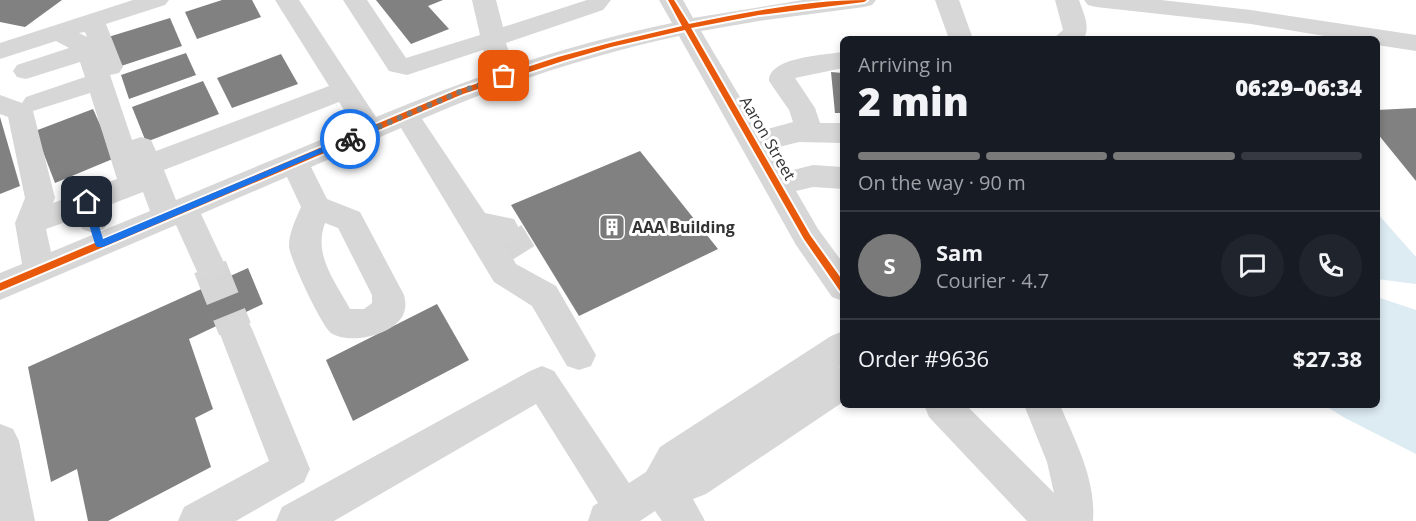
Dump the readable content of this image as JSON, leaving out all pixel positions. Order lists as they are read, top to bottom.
{
  "streets": {
    "street": ["Aaron Street"]
  },
  "places": {
    "building": ["AAA Building"]
  },
  "page": {
    "heading": ["2 min", "Arriving in", "06:29–06:34"],
    "panel": [
      "Sam",
      "Courier · 4.7",
      "Order #9636",
      "$27.38"
    ],
    "bar": "On the way · 90 m",
    "round": "S"
  }
}
